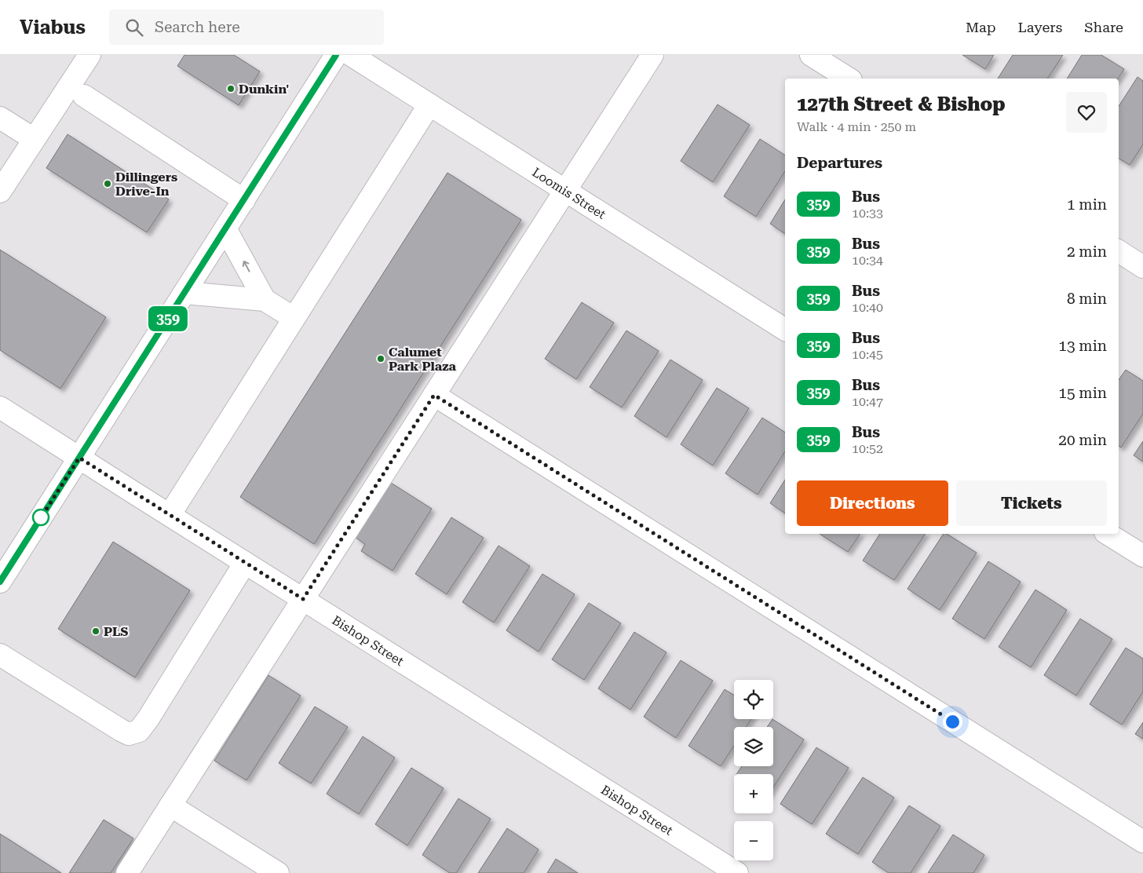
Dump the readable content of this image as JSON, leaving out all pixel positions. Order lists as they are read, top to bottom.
{
  "streets": {
    "street": ["Loomis Street", "Bishop Street"]
  },
  "places": [
    "Dunkin'",
    "Dillingers Drive-In",
    "Calumet Park Plaza",
    "PLS"
  ],
  "lines": ["bus line 359"],
  "page": {
    "header": "Viabus",
    "search": "Search here",
    "nav": ["Map", "Layers", "Share"],
    "on_map": "359",
    "heading": [
      ["127th Street & Bishop", "Walk · 4 min · 250 m"],
      "Departures"
    ],
    "list": [
      {
        "mark": "359",
        "name": "Bus",
        "note": "10:33",
        "value": "1 min"
      },
      {
        "mark": "359",
        "name": "Bus",
        "note": "10:34",
        "value": "2 min"
      },
      {
        "mark": "359",
        "name": "Bus",
        "note": "10:40",
        "value": "8 min"
      },
      {
        "mark": "359",
        "name": "Bus",
        "note": "10:45",
        "value": "13 min"
      },
      {
        "mark": "359",
        "name": "Bus",
        "note": "10:47",
        "value": "15 min"
      },
      {
        "mark": "359",
        "name": "Bus",
        "note": "10:52",
        "value": "20 min"
      }
    ],
    "buttons": ["Directions", "Tickets"],
    "map_buttons": ["+", "−"]
  }
}
